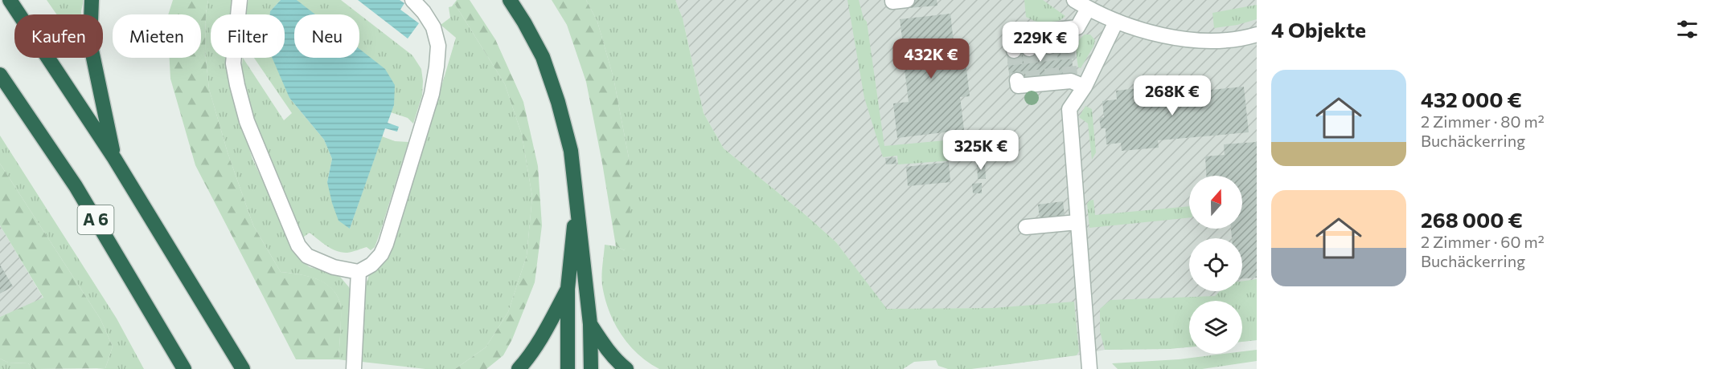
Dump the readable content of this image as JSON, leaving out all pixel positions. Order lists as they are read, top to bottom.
{
  "streets": {
    "highway": ["A 6"]
  },
  "north": "top",
  "page": {
    "heading": "4 Objekte",
    "chip": [
      "Kaufen",
      "Mieten",
      "Filter",
      "Neu"
    ],
    "price": [
      "229K €",
      "432K €",
      "268K €",
      "325K €"
    ],
    "list": [
      {
        "name": "432 000 €",
        "note": "2 Zimmer · 80 m² · Buchäckerring"
      },
      {
        "name": "268 000 €",
        "note": "2 Zimmer · 60 m² · Buchäckerring"
      }
    ]
  }
}
